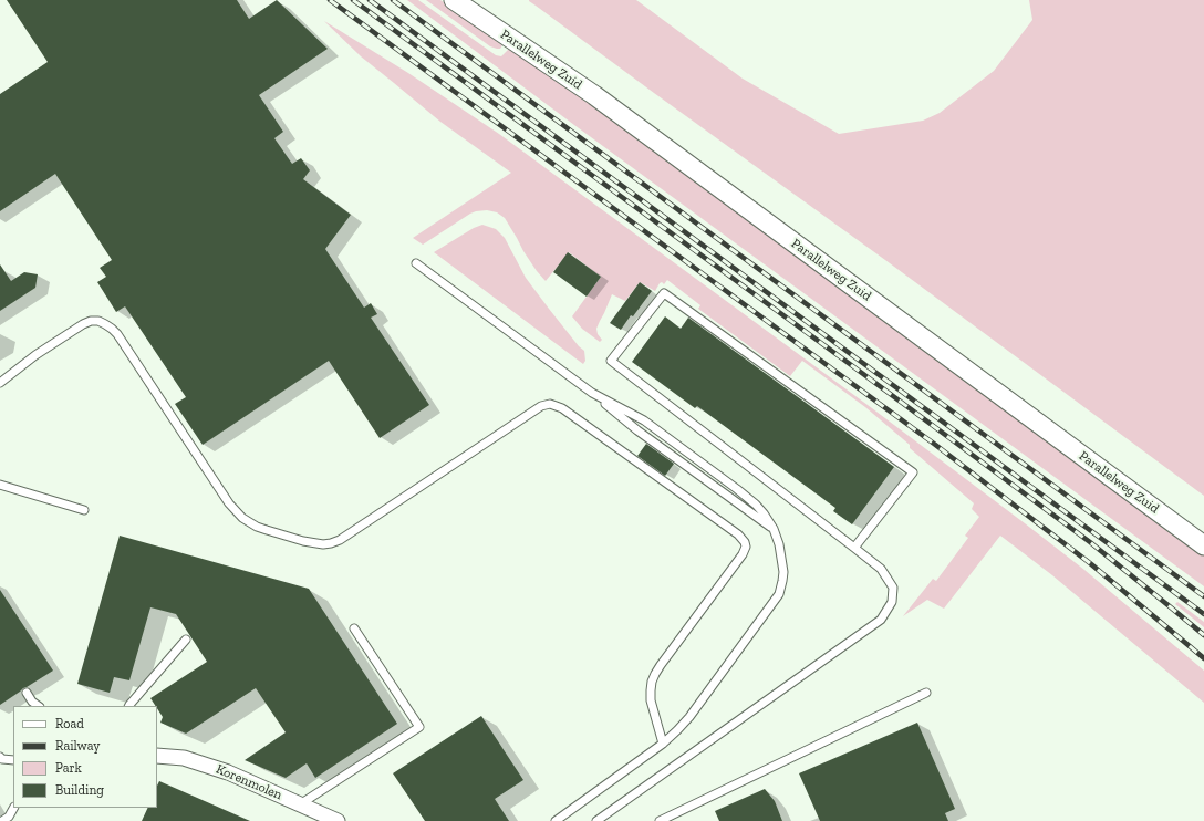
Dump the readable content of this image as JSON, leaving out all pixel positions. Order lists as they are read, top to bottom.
{
  "streets": {
    "street": ["Parallelweg Zuid", "Korenmolen"]
  },
  "legend": [
    "Road",
    "Railway",
    "Park",
    "Building"
  ]
}
